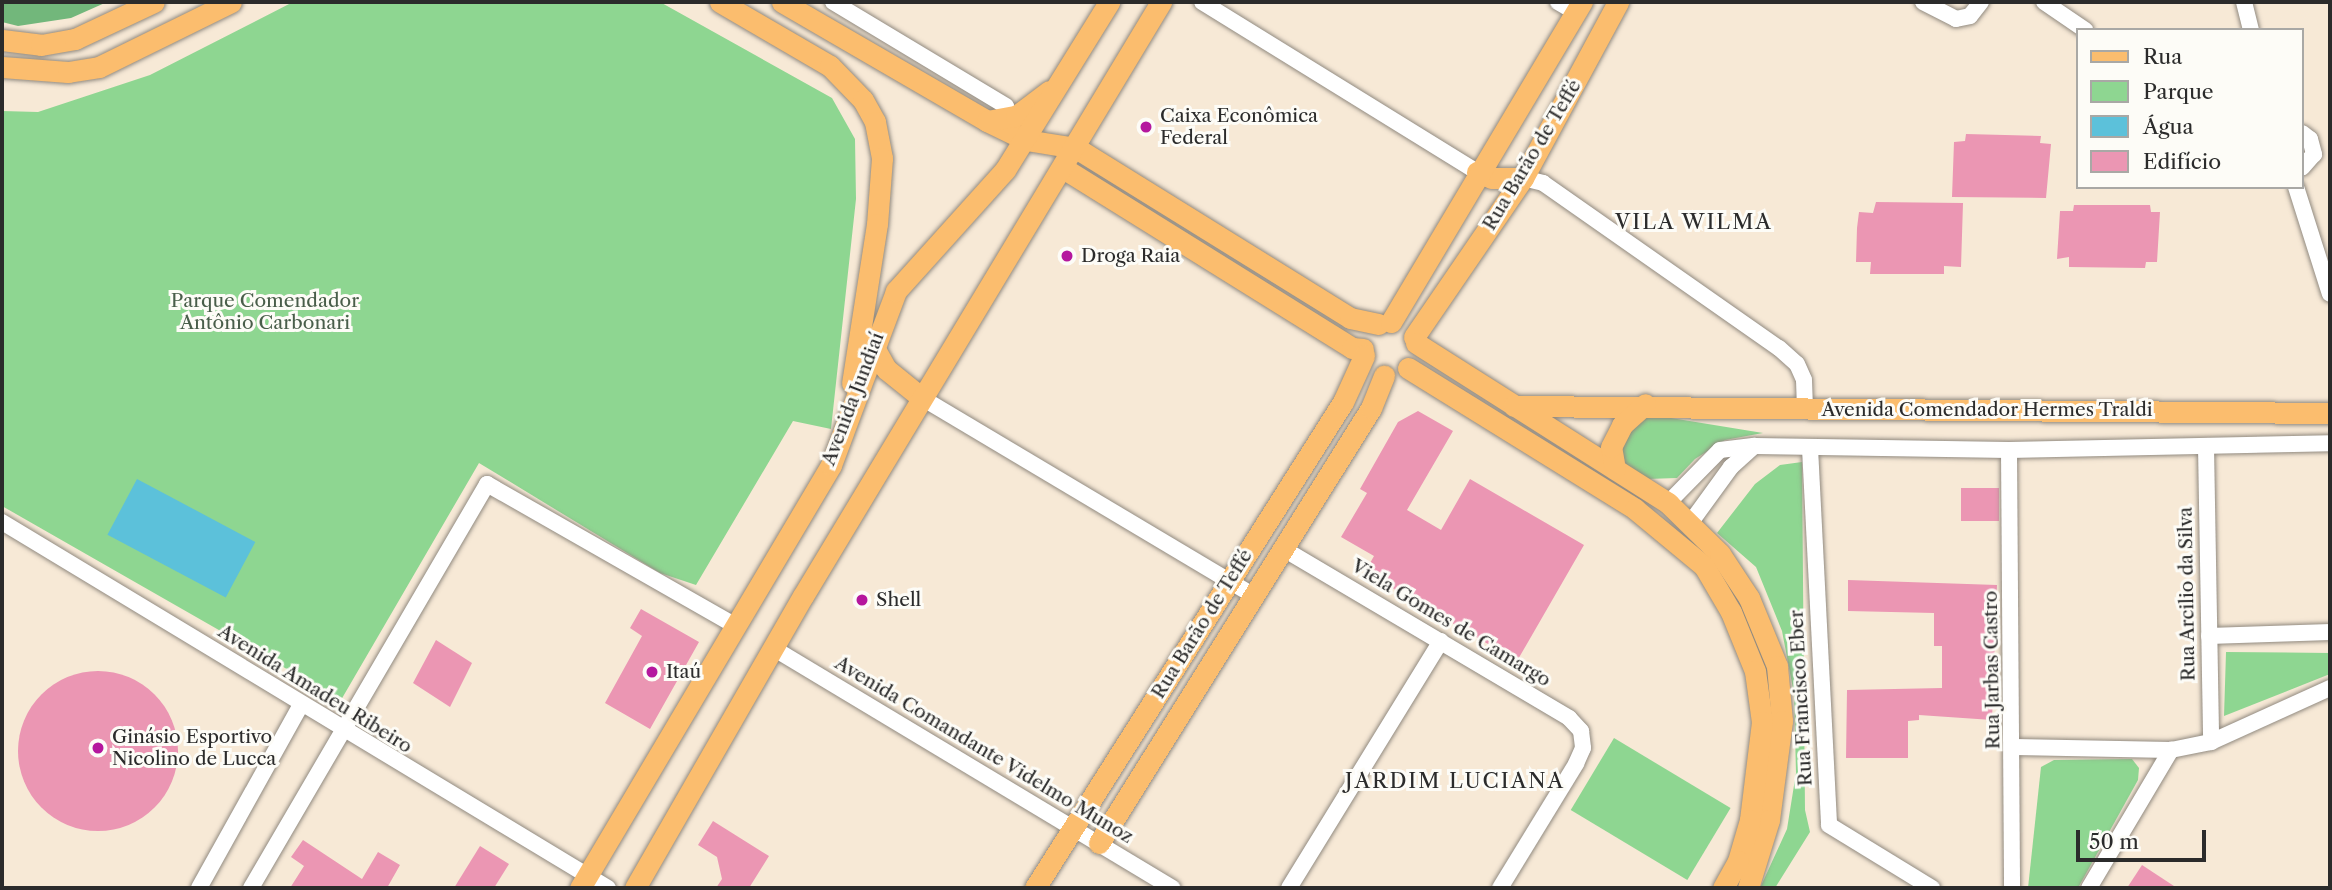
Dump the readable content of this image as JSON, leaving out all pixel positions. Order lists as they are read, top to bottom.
{
  "streets": {
    "main road": ["Rua Barão de Teffé", "Avenida Jundiaí", "Avenida Comendador Hermes Traldi"],
    "street": [
      "Rua Arcilio da Silva",
      "Viela Gomes de Camargo",
      "Rua Jarbas Castro",
      "Avenida Amadeu Ribeiro",
      "Rua Francisco Eber",
      "Avenida Comandante Videlmo Munoz"
    ]
  },
  "crossings": [
    ["Rua Barão de Teffé", "Viela Gomes de Camargo"],
    ["Rua Barão de Teffé", "Avenida Comandante Videlmo Munoz"],
    ["Avenida Jundiaí", "Avenida Amadeu Ribeiro"]
  ],
  "districts": ["VILA WILMA", "JARDIM LUCIANA"],
  "parks": ["Parque Comendador Antônio Carbonari"],
  "places": [
    "Caixa Econômica Federal",
    "Droga Raia",
    "Shell",
    "Itaú",
    "Ginásio Esportivo Nicolino de Lucca"
  ],
  "legend": [
    "Rua",
    "Parque",
    "Água",
    "Edifício"
  ],
  "scale_bar": "50 m"
}
